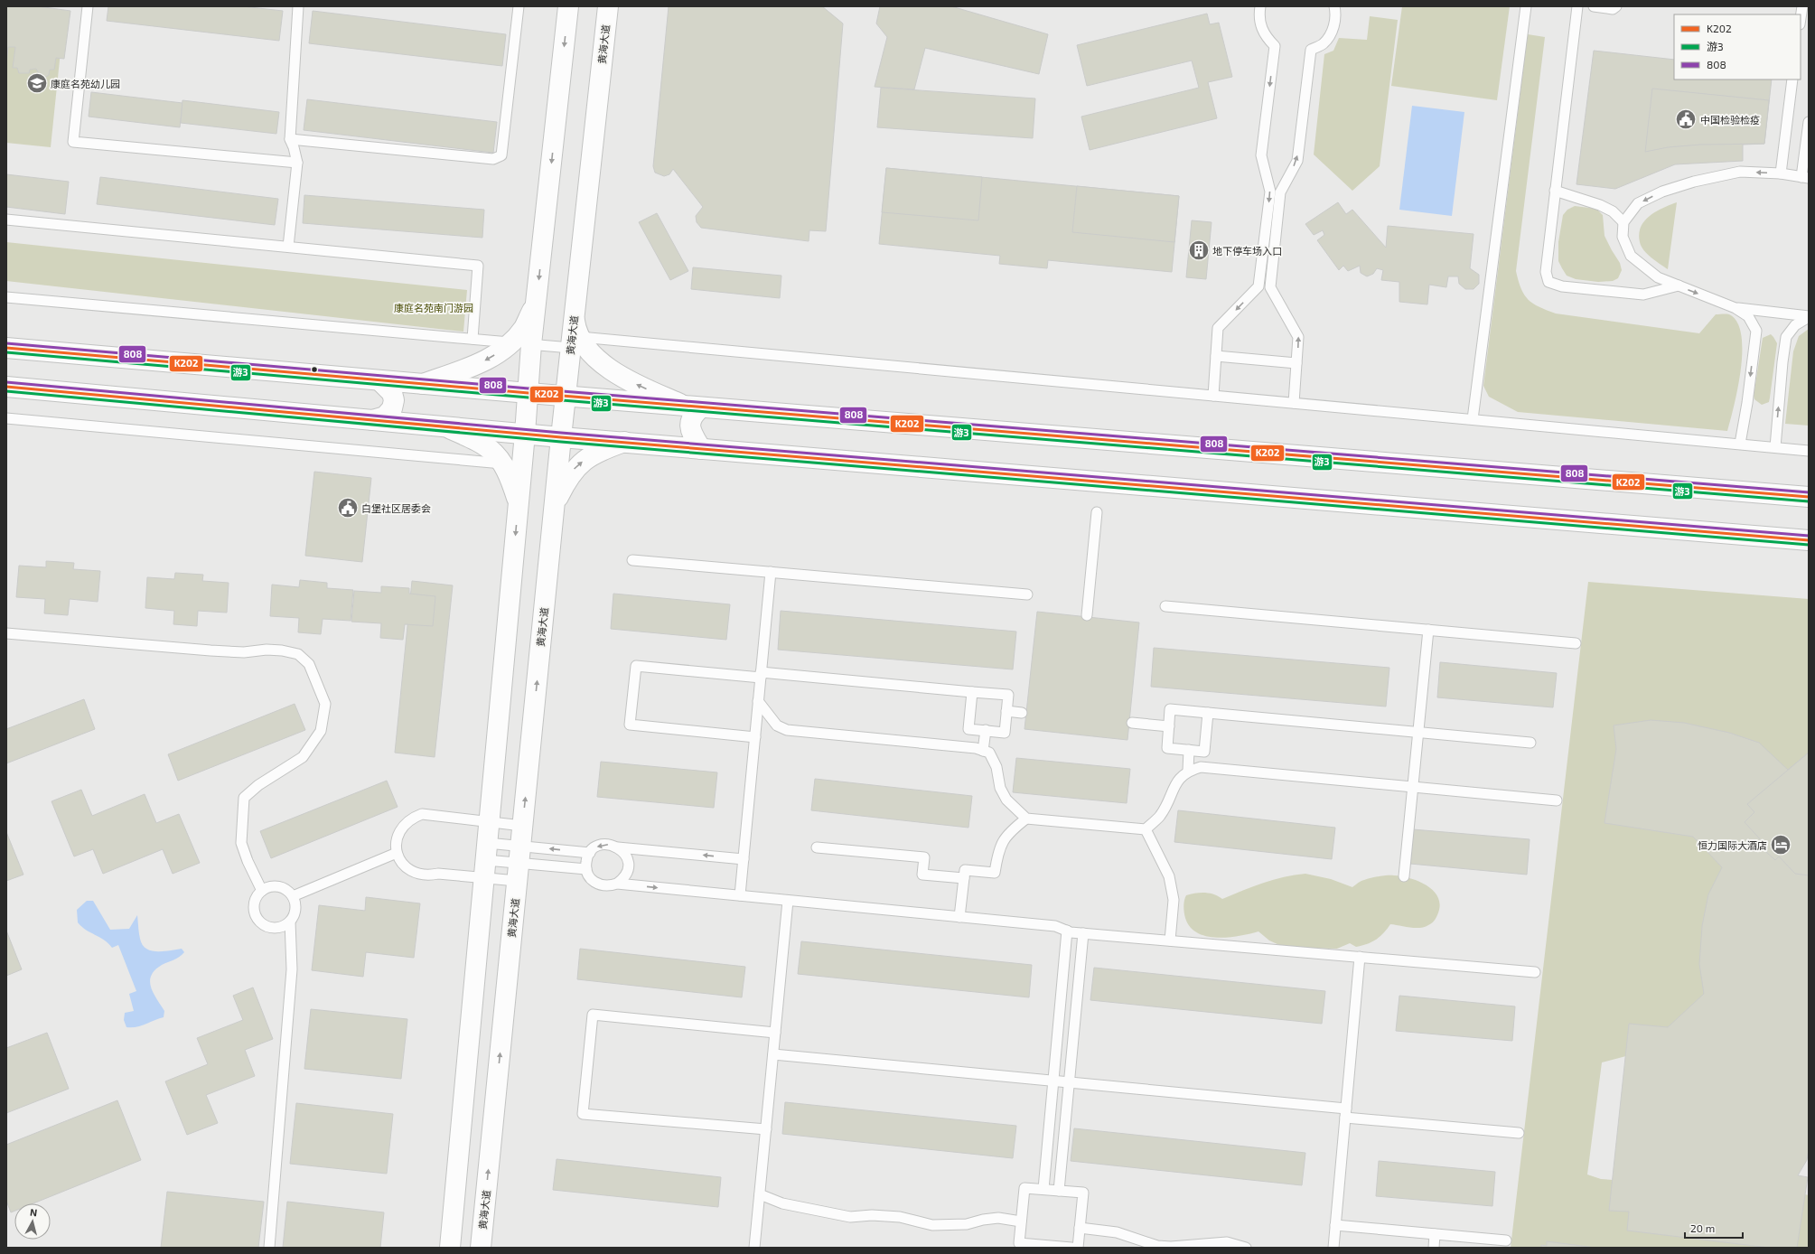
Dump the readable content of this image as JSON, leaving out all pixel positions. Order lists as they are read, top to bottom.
{
  "streets": {
    "main road": ["黄海大道"]
  },
  "parks": ["康庭名苑南门游园"],
  "places": {
    "school or university": ["康庭名苑幼儿园"],
    "public building": ["中国检验检疫", "白堡社区居委会"],
    "building": ["地下停车场入口"],
    "hotel": ["恒力国际大酒店"]
  },
  "lines": ["transit line 808", "transit line K202", "transit line 游3"],
  "legend": ["K202", "游3", "808"],
  "scale_bar": "20 m",
  "north": "top"
}
